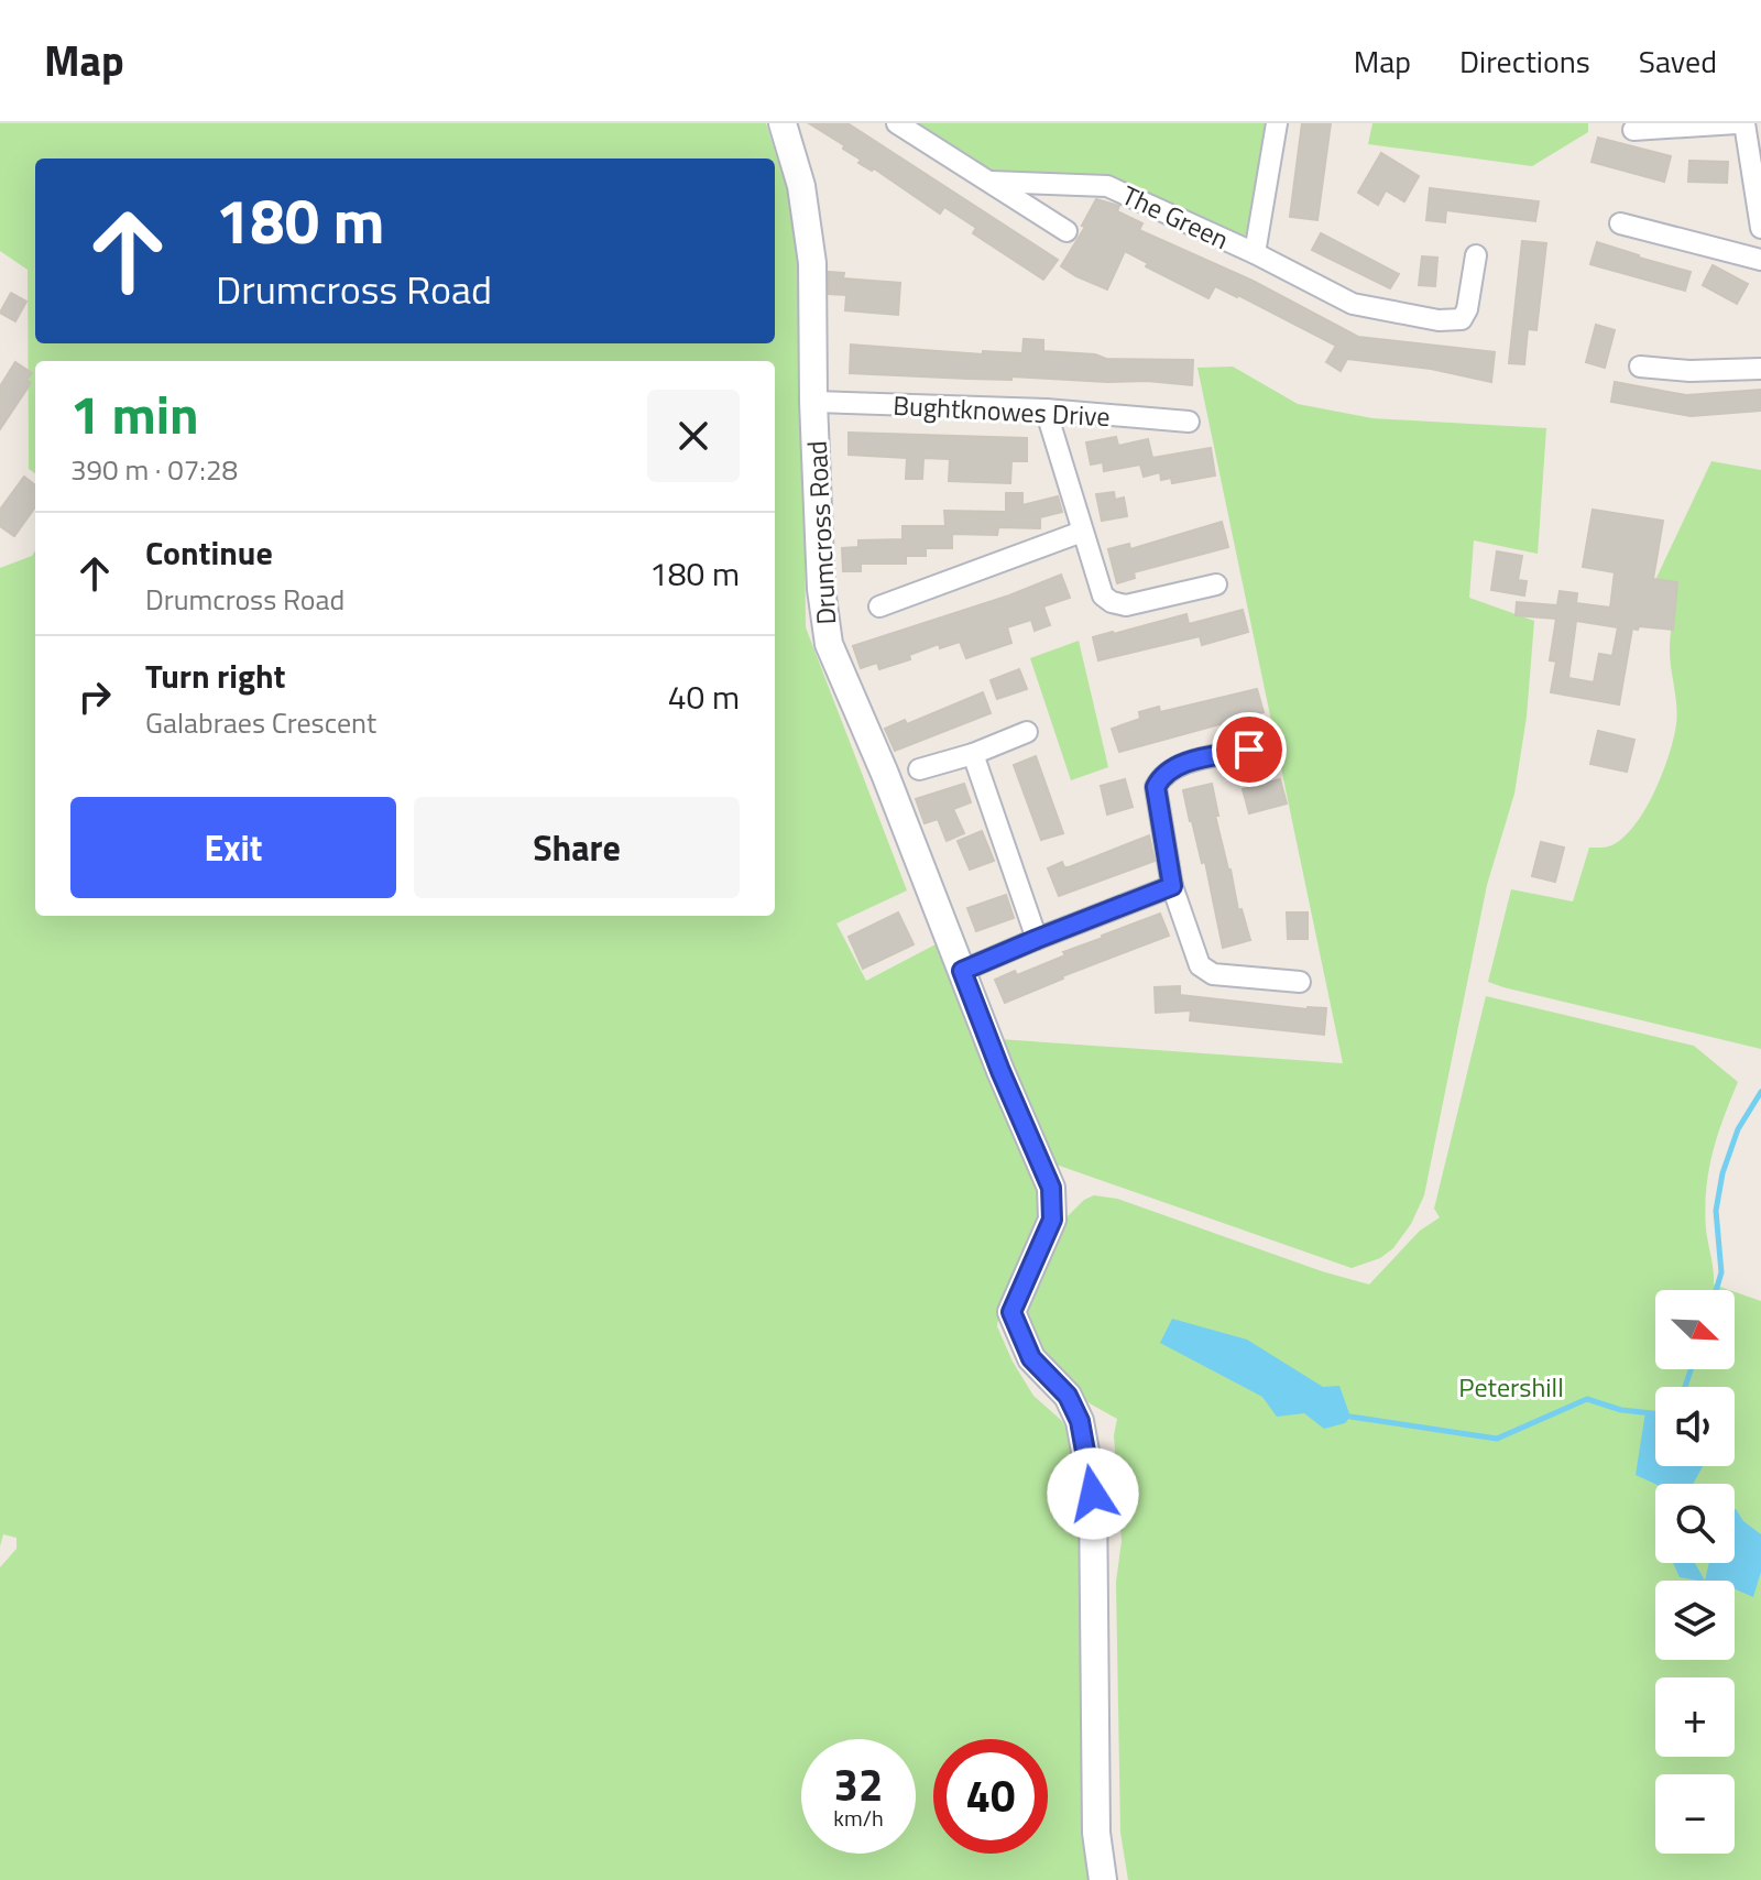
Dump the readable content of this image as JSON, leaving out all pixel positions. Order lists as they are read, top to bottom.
{
  "streets": {
    "street": ["The Green", "Bughtknowes Drive", "Drumcross Road"]
  },
  "crossings": [
    ["Bughtknowes Drive", "Drumcross Road"]
  ],
  "parks": ["Petershill"],
  "north": "bottom right",
  "page": {
    "header": "Map",
    "nav": ["Map", "Directions", "Saved"],
    "turn": ["180 m", "Drumcross Road"],
    "heading": ["1 min", "390 m · 07:28"],
    "list": [
      {
        "name": "Continue",
        "note": "Drumcross Road",
        "value": "180 m"
      },
      {
        "name": "Turn right",
        "note": "Galabraes Crescent",
        "value": "40 m"
      }
    ],
    "buttons": ["Exit", "Share"],
    "map_buttons": ["+", "−"],
    "speed": "32 km/h",
    "limit": "40"
  }
}
